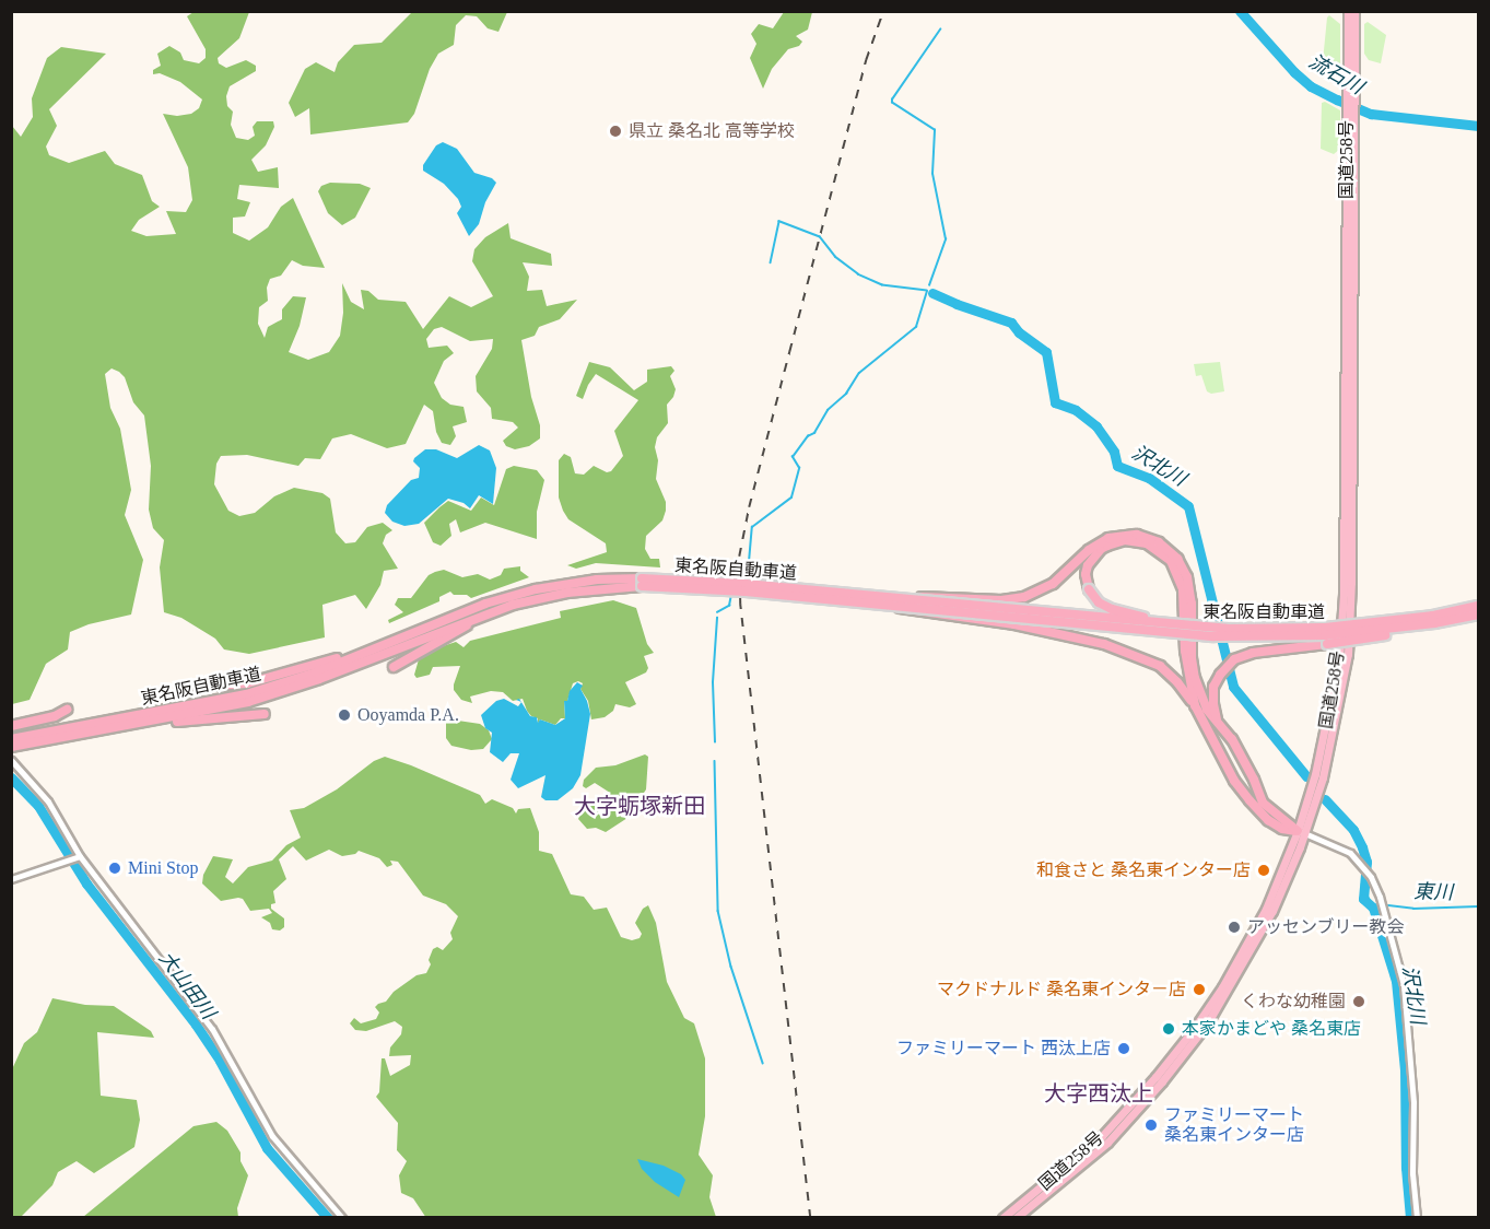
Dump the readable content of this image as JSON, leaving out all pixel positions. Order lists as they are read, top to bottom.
{
  "streets": {
    "highway": ["国道258号", "東名阪自動車道"]
  },
  "districts": ["大字蛎塚新田", "大字西汰上"],
  "water": [
    "流石川",
    "沢北川",
    "東川",
    "大山田川"
  ],
  "places": [
    "県立 桑名北 高等学校",
    "Ooyamda P.A.",
    "Mini Stop",
    "和食さと 桑名東インター店",
    "アッセンブリー教会",
    "マクドナルド 桑名東インタ－店",
    "くわな幼稚園",
    "本家かまどや 桑名東店",
    "ファミリーマート 西汰上店",
    "ファミリーマート 桑名東インター店"
  ]
}
